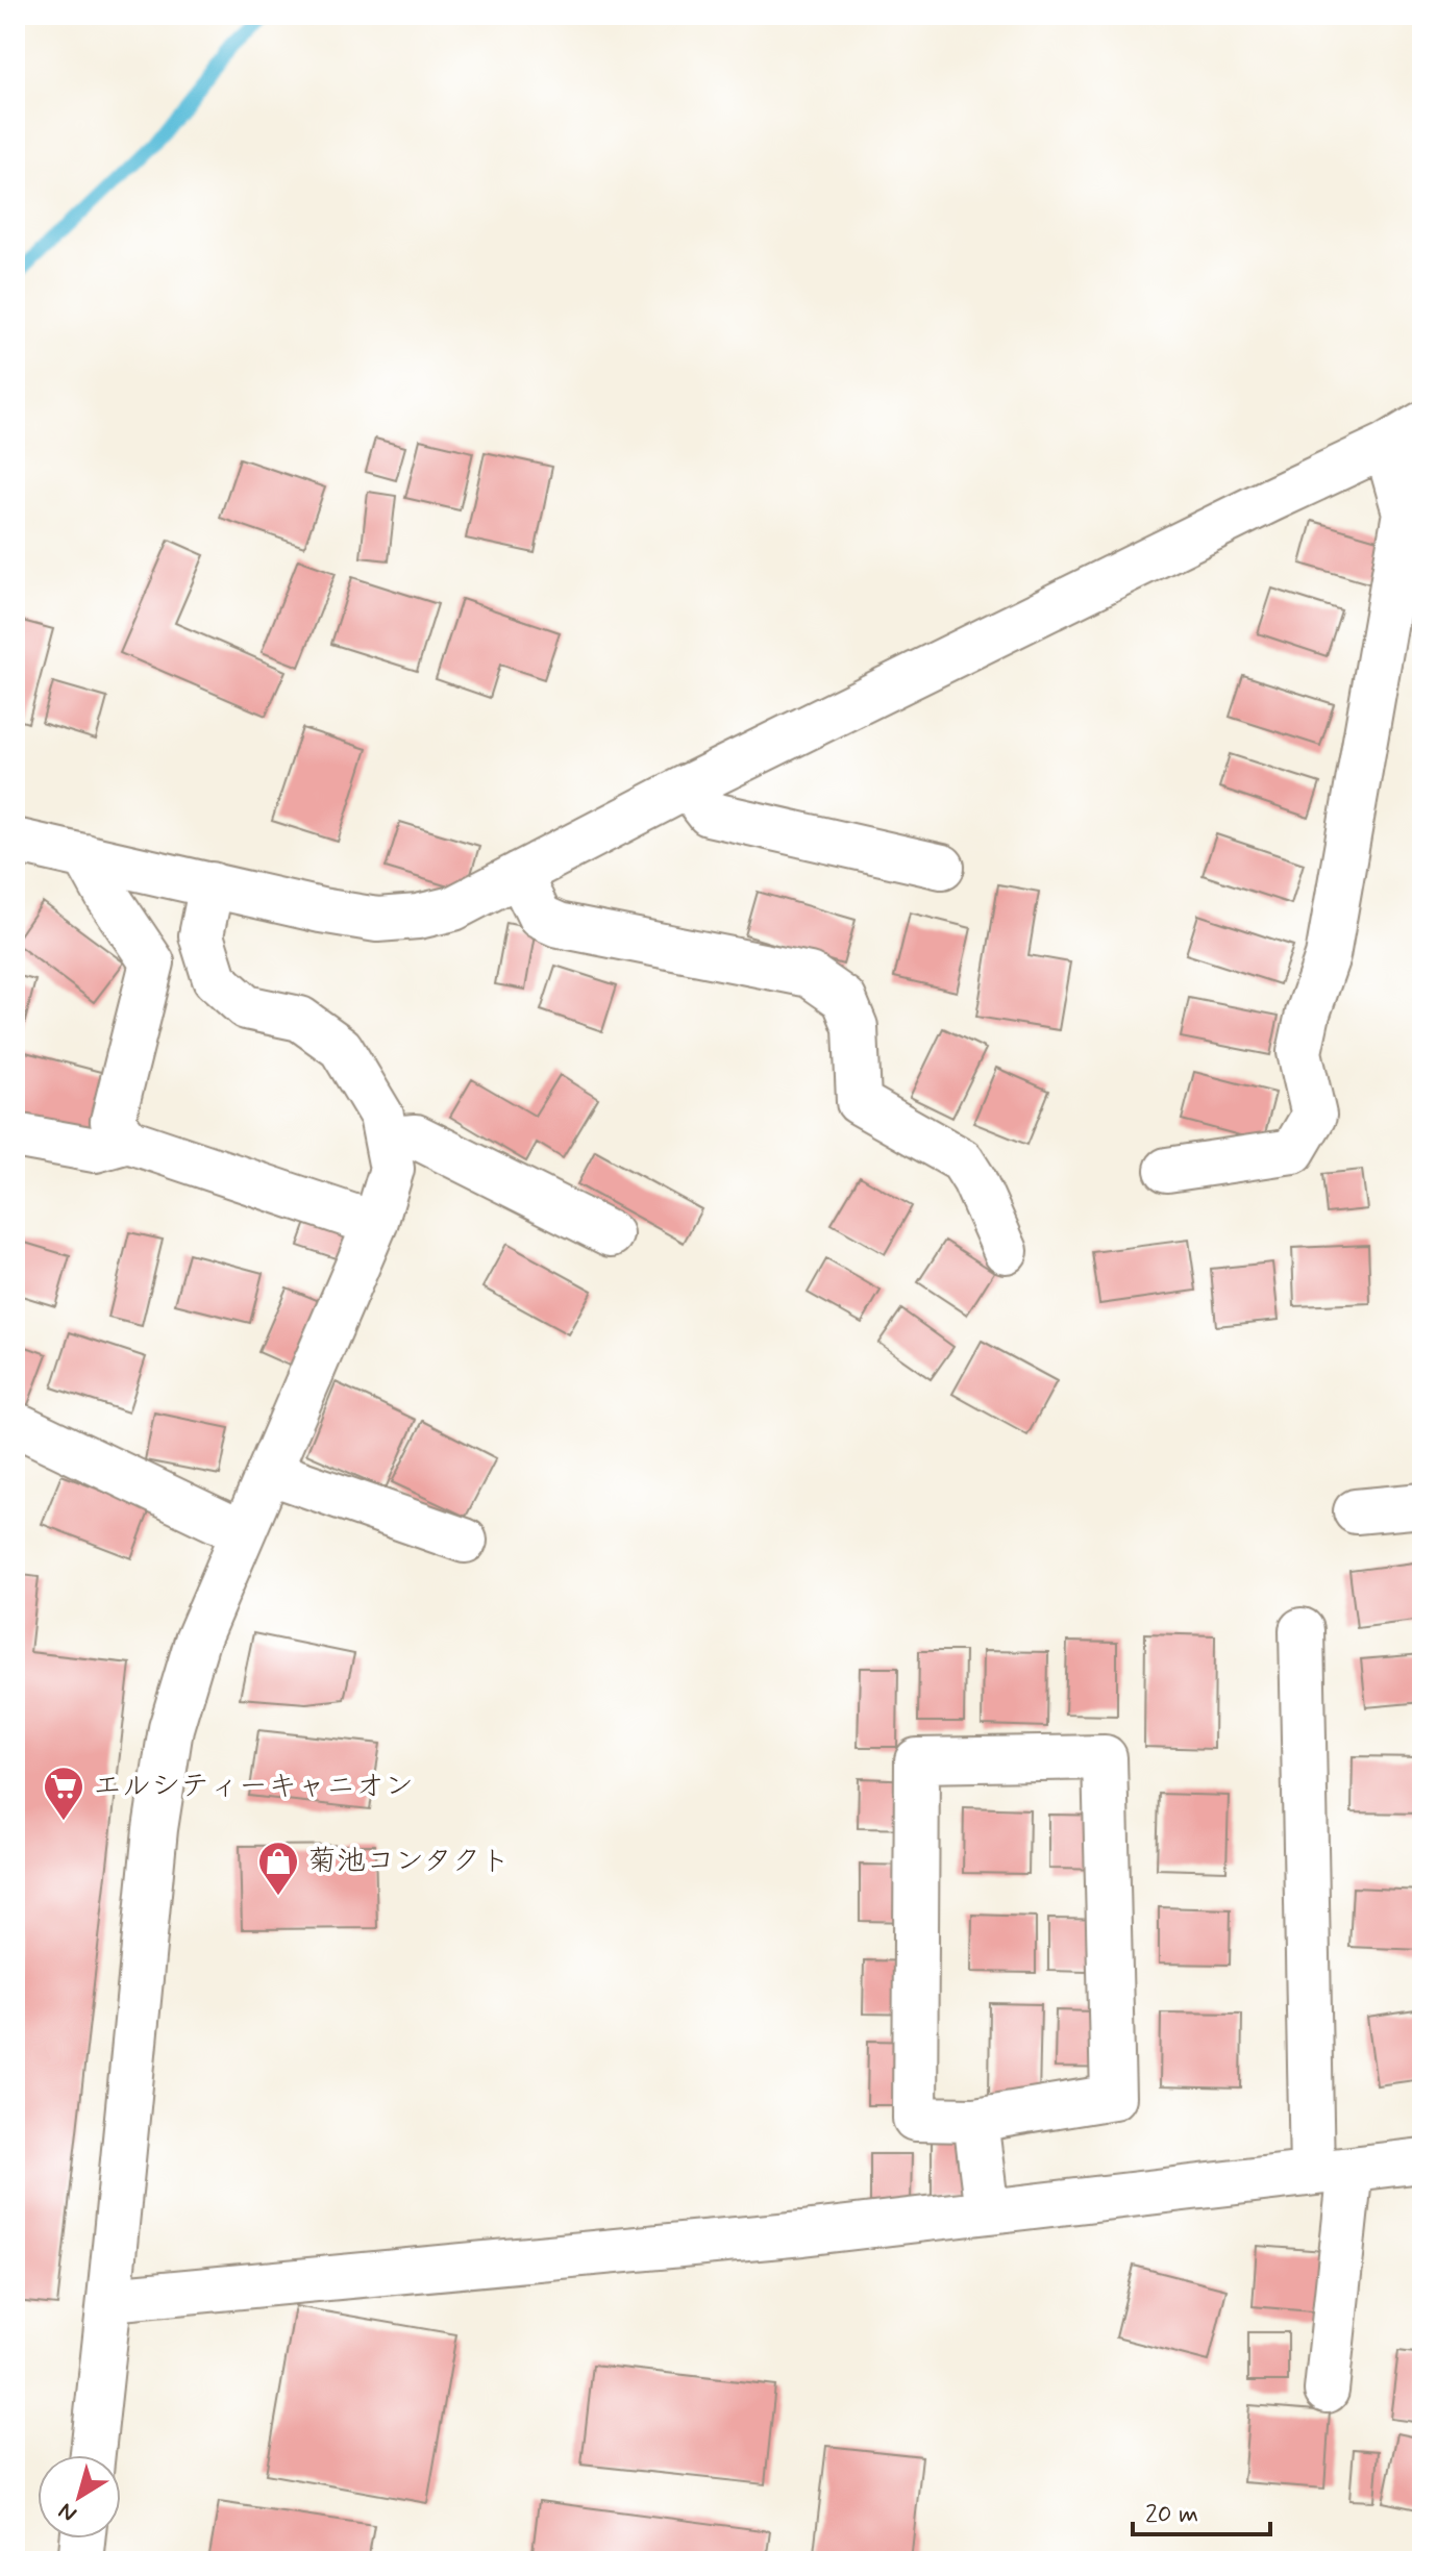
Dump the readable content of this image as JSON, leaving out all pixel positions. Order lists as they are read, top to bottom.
{
  "places": {
    "supermarket": ["エルシティーキャニオン"],
    "shop": ["菊池コンタクト"]
  },
  "scale_bar": "20 m",
  "north": "bottom left"
}
